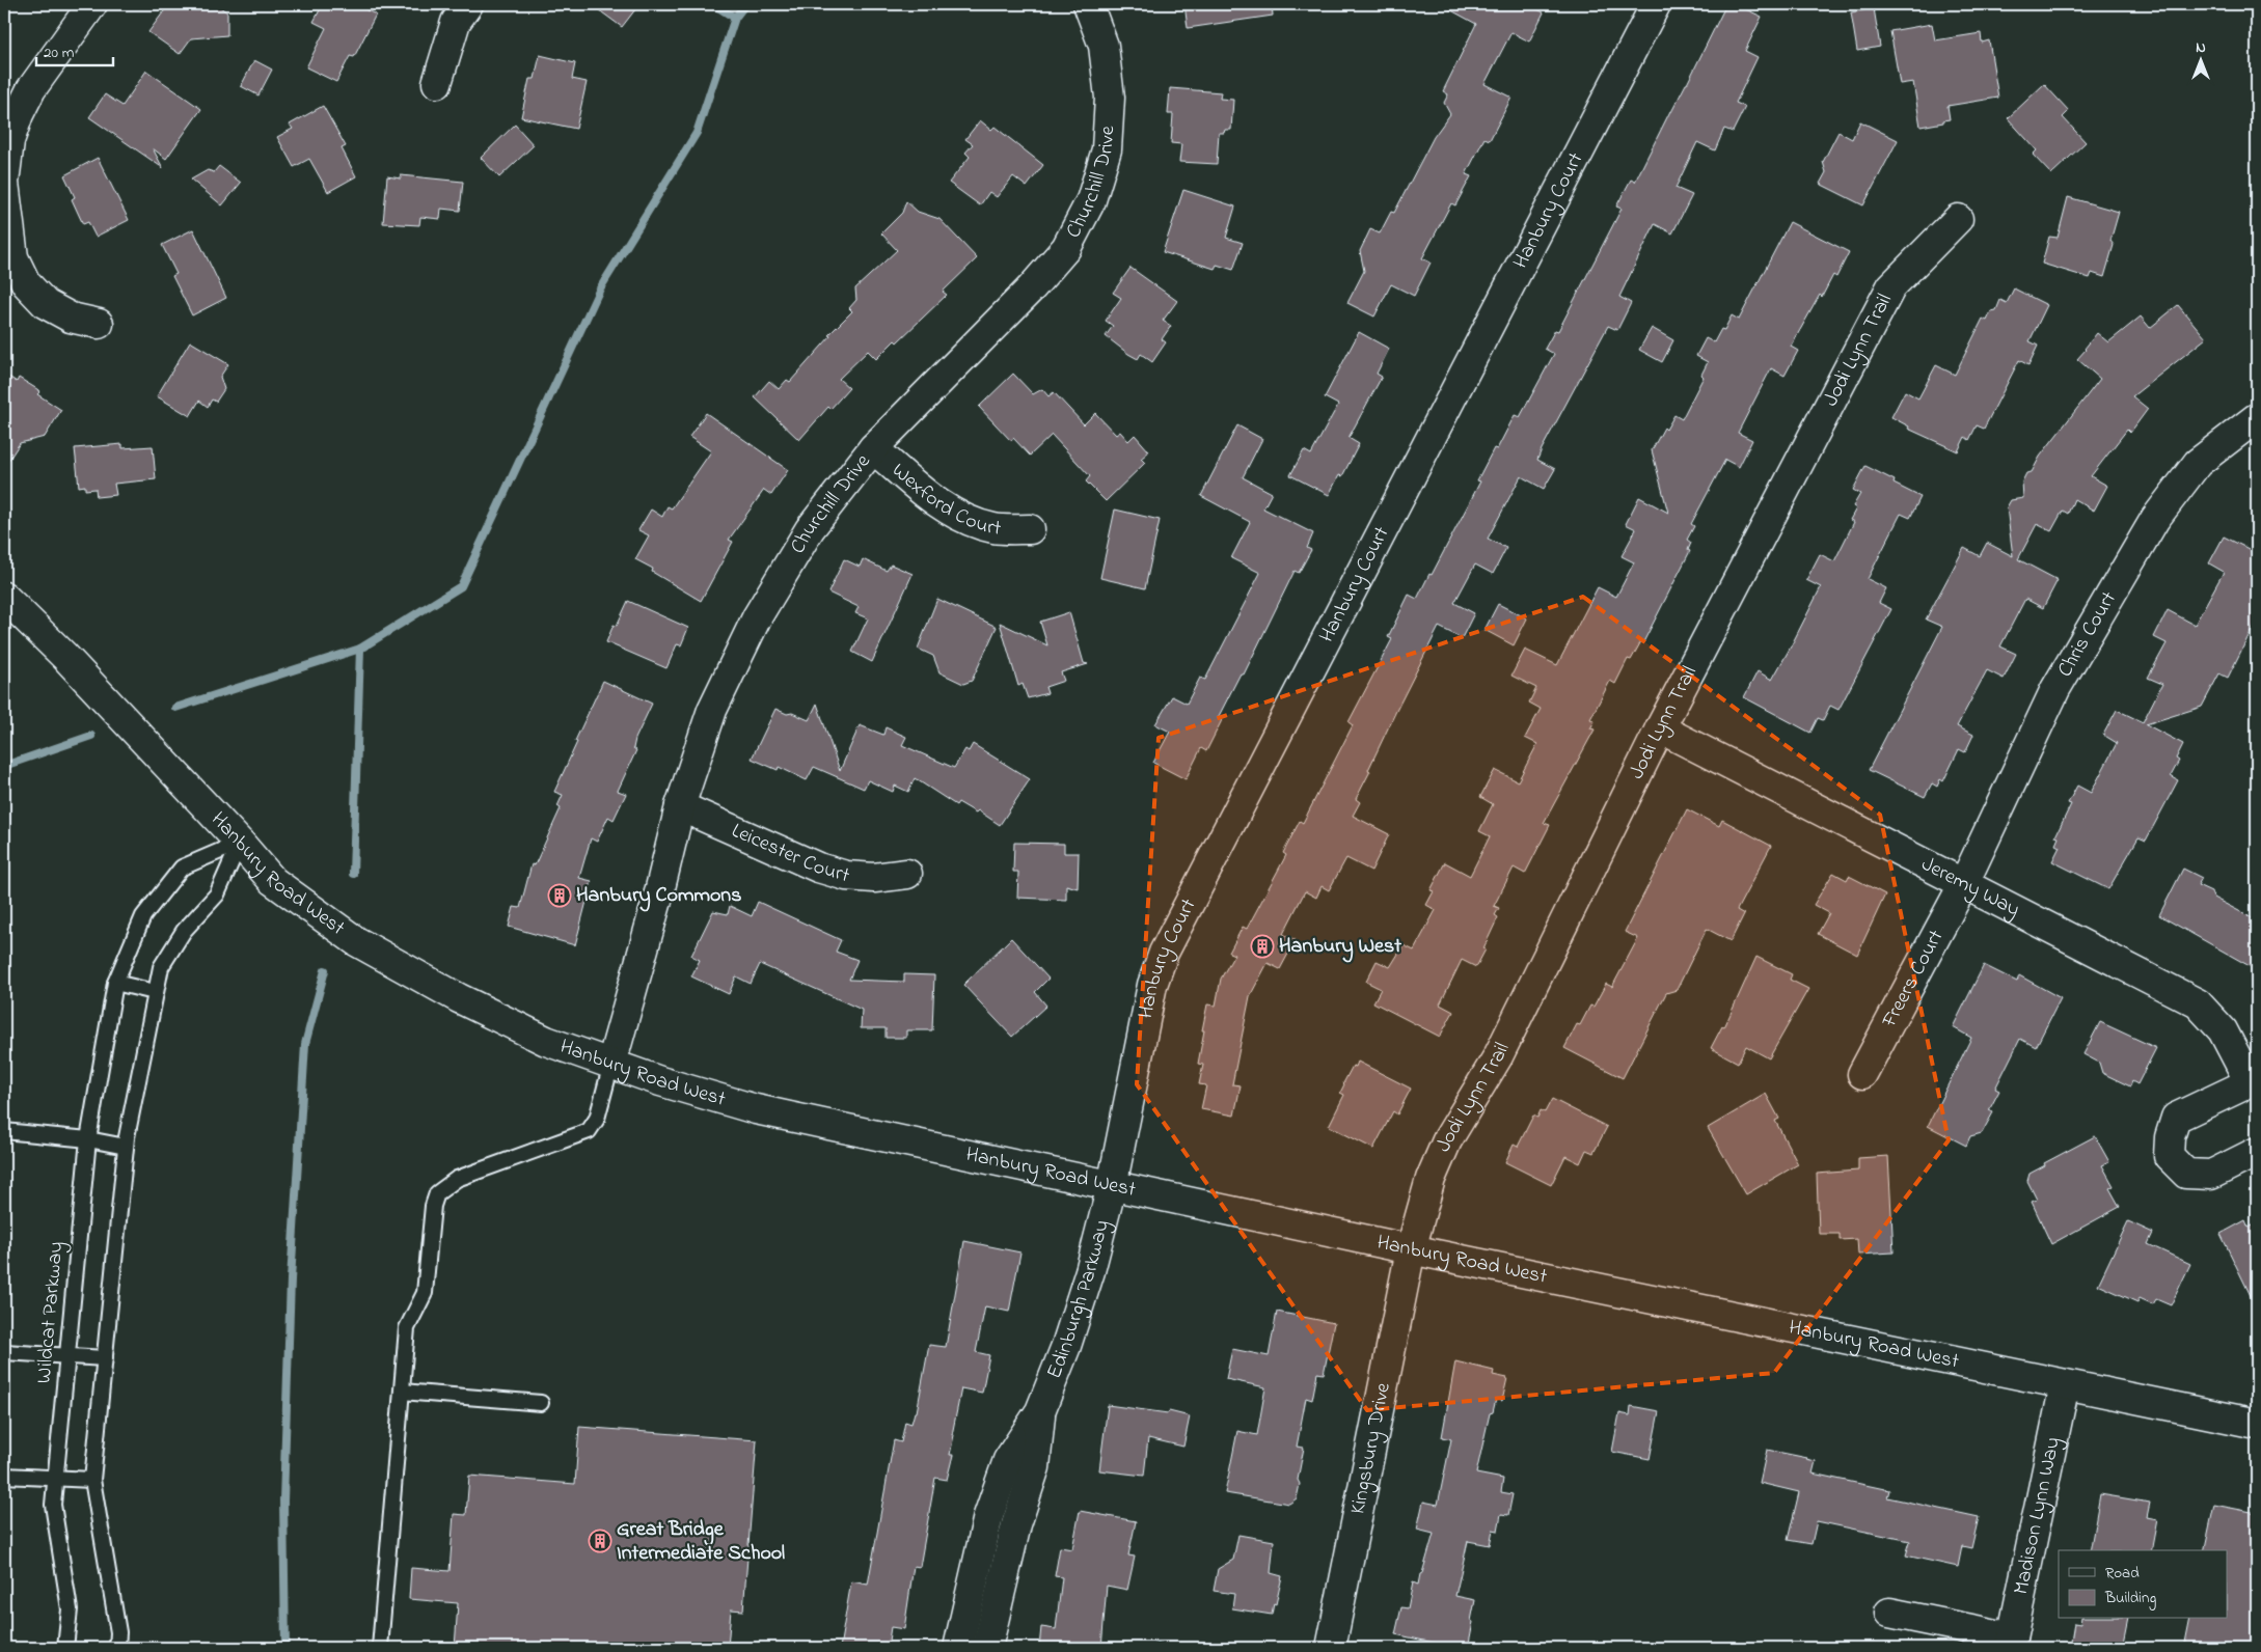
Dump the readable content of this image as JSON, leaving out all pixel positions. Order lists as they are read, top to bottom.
{
  "streets": {
    "street": [
      "Churchill Drive",
      "Hanbury Court",
      "Jodi Lynn Trail",
      "Wexford Court",
      "Chris Court",
      "Leicester Court",
      "Hanbury Road West",
      "Jeremy Way",
      "Freers Court",
      "Edinburgh Parkway",
      "Kingsbury Drive",
      "Madison Lynn Way"
    ],
    "lane": ["Wildcat Parkway"]
  },
  "crossings": [
    ["Churchill Drive", "Wexford Court"],
    ["Churchill Drive", "Leicester Court"],
    ["Churchill Drive", "Hanbury Road West"],
    ["Hanbury Court", "Hanbury Road West"],
    ["Hanbury Court", "Edinburgh Parkway"],
    ["Jodi Lynn Trail", "Hanbury Road West"],
    ["Jodi Lynn Trail", "Jeremy Way"],
    ["Jodi Lynn Trail", "Kingsbury Drive"],
    ["Chris Court", "Jeremy Way"],
    ["Chris Court", "Freers Court"],
    ["Hanbury Road West", "Edinburgh Parkway"],
    ["Hanbury Road West", "Wildcat Parkway"],
    ["Hanbury Road West", "Kingsbury Drive"],
    ["Hanbury Road West", "Madison Lynn Way"],
    ["Jeremy Way", "Freers Court"]
  ],
  "places": {
    "building": ["Hanbury Commons", "Hanbury West", "Great Bridge Intermediate School"]
  },
  "legend": ["Road", "Building"],
  "scale_bar": "20 m",
  "north": "top"
}
